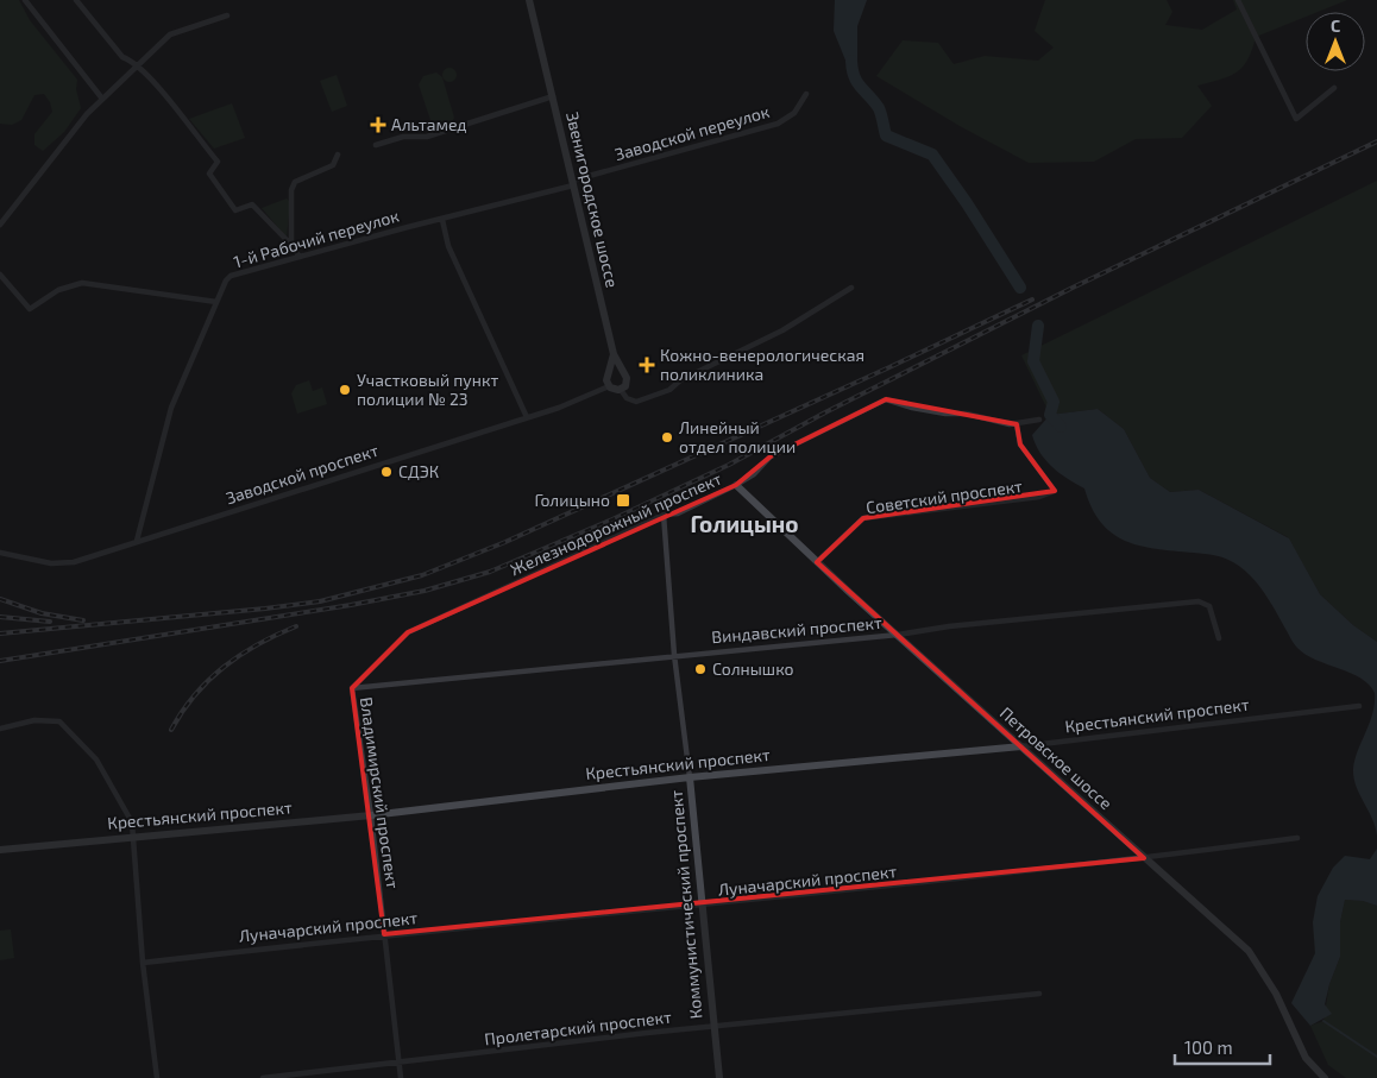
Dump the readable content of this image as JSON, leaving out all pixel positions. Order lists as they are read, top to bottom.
{
  "streets": {
    "street": [
      "Заводской переулок",
      "Звенигородское шоссе",
      "1-й Рабочий переулок",
      "Заводской проспект",
      "Советский проспект",
      "Железнодорожный проспект",
      "Виндавский проспект",
      "Крестьянский проспект",
      "Петровское шоссе",
      "Владимирский проспект",
      "Луначарский проспект",
      "Коммунистический проспект",
      "Пролетарский проспект"
    ]
  },
  "crossings": [
    ["Заводской переулок", "Звенигородское шоссе"],
    ["Заводской переулок", "1-й Рабочий переулок"],
    ["Звенигородское шоссе", "1-й Рабочий переулок"],
    ["1-й Рабочий переулок", "Заводской проспект"],
    ["Советский проспект", "Железнодорожный проспект"],
    ["Советский проспект", "Петровское шоссе"],
    ["Железнодорожный проспект", "Виндавский проспект"],
    ["Железнодорожный проспект", "Петровское шоссе"],
    ["Железнодорожный проспект", "Владимирский проспект"],
    ["Железнодорожный проспект", "Коммунистический проспект"],
    ["Виндавский проспект", "Петровское шоссе"],
    ["Виндавский проспект", "Владимирский проспект"],
    ["Виндавский проспект", "Коммунистический проспект"],
    ["Крестьянский проспект", "Петровское шоссе"],
    ["Крестьянский проспект", "Владимирский проспект"],
    ["Крестьянский проспект", "Коммунистический проспект"],
    ["Петровское шоссе", "Луначарский проспект"],
    ["Владимирский проспект", "Луначарский проспект"],
    ["Владимирский проспект", "Пролетарский проспект"],
    ["Луначарский проспект", "Коммунистический проспект"],
    ["Коммунистический проспект", "Пролетарский проспект"]
  ],
  "districts": ["Голицыно"],
  "places": {
    "health": ["Альтамед", "Кожно-венерологическая поликлиника"],
    "other": [
      "Участковый пункт полиции № 23",
      "Линейный отдел полиции",
      "СДЭК",
      "Солнышко"
    ],
    "transit": ["Голицыно"]
  },
  "scale_bar": "100 m",
  "north": "top"
}
